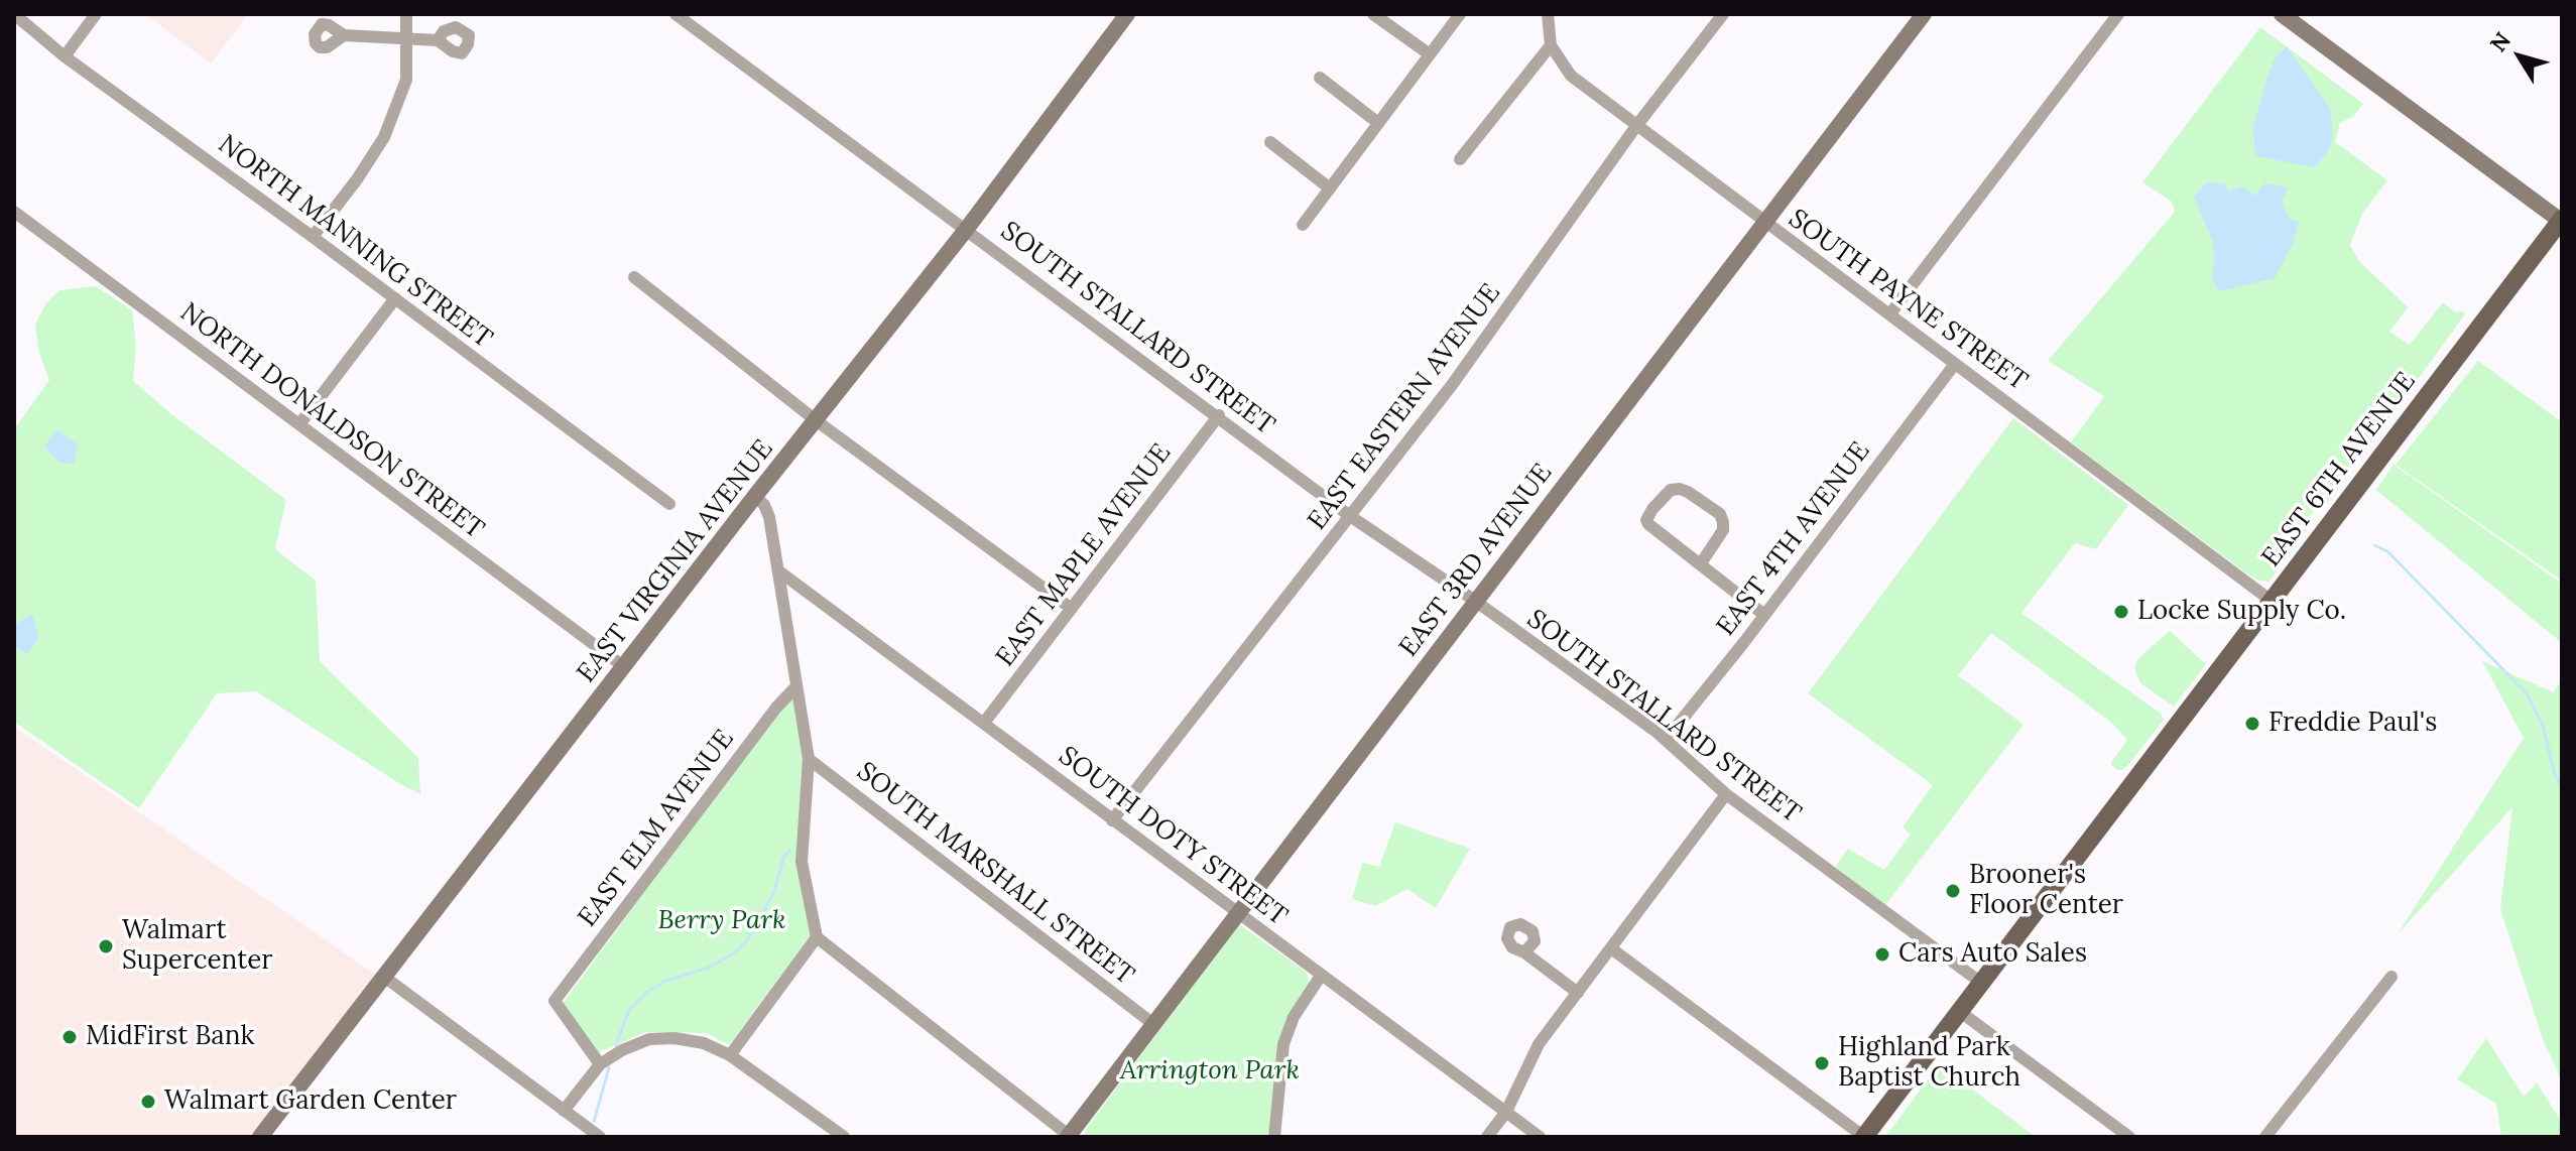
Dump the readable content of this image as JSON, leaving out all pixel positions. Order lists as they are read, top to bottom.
{
  "streets": {
    "main road": ["EAST 6TH AVENUE"],
    "street": [
      "NORTH MANNING STREET",
      "SOUTH PAYNE STREET",
      "SOUTH STALLARD STREET",
      "EAST EASTERN AVENUE",
      "NORTH DONALDSON STREET",
      "EAST 4TH AVENUE",
      "EAST MAPLE AVENUE",
      "EAST 3RD AVENUE",
      "EAST VIRGINIA AVENUE",
      "EAST ELM AVENUE",
      "SOUTH DOTY STREET",
      "SOUTH MARSHALL STREET"
    ]
  },
  "crossings": [
    ["SOUTH PAYNE STREET", "EAST EASTERN AVENUE"],
    ["SOUTH PAYNE STREET", "EAST 6TH AVENUE"],
    ["SOUTH PAYNE STREET", "EAST 4TH AVENUE"],
    ["SOUTH PAYNE STREET", "EAST 3RD AVENUE"],
    ["SOUTH STALLARD STREET", "EAST EASTERN AVENUE"],
    ["SOUTH STALLARD STREET", "EAST 6TH AVENUE"],
    ["SOUTH STALLARD STREET", "EAST 4TH AVENUE"],
    ["SOUTH STALLARD STREET", "EAST MAPLE AVENUE"],
    ["SOUTH STALLARD STREET", "EAST 3RD AVENUE"],
    ["SOUTH STALLARD STREET", "EAST VIRGINIA AVENUE"],
    ["EAST EASTERN AVENUE", "SOUTH DOTY STREET"],
    ["NORTH DONALDSON STREET", "EAST VIRGINIA AVENUE"],
    ["EAST MAPLE AVENUE", "SOUTH DOTY STREET"],
    ["EAST 3RD AVENUE", "SOUTH DOTY STREET"],
    ["EAST 3RD AVENUE", "SOUTH MARSHALL STREET"]
  ],
  "parks": ["Berry Park", "Arrington Park"],
  "places": [
    "Locke Supply Co.",
    "Freddie Paul's",
    "Brooner's Floor Center",
    "Walmart Supercenter",
    "Cars Auto Sales",
    "MidFirst Bank",
    "Highland Park Baptist Church",
    "Walmart Garden Center"
  ],
  "north": "top left"
}
